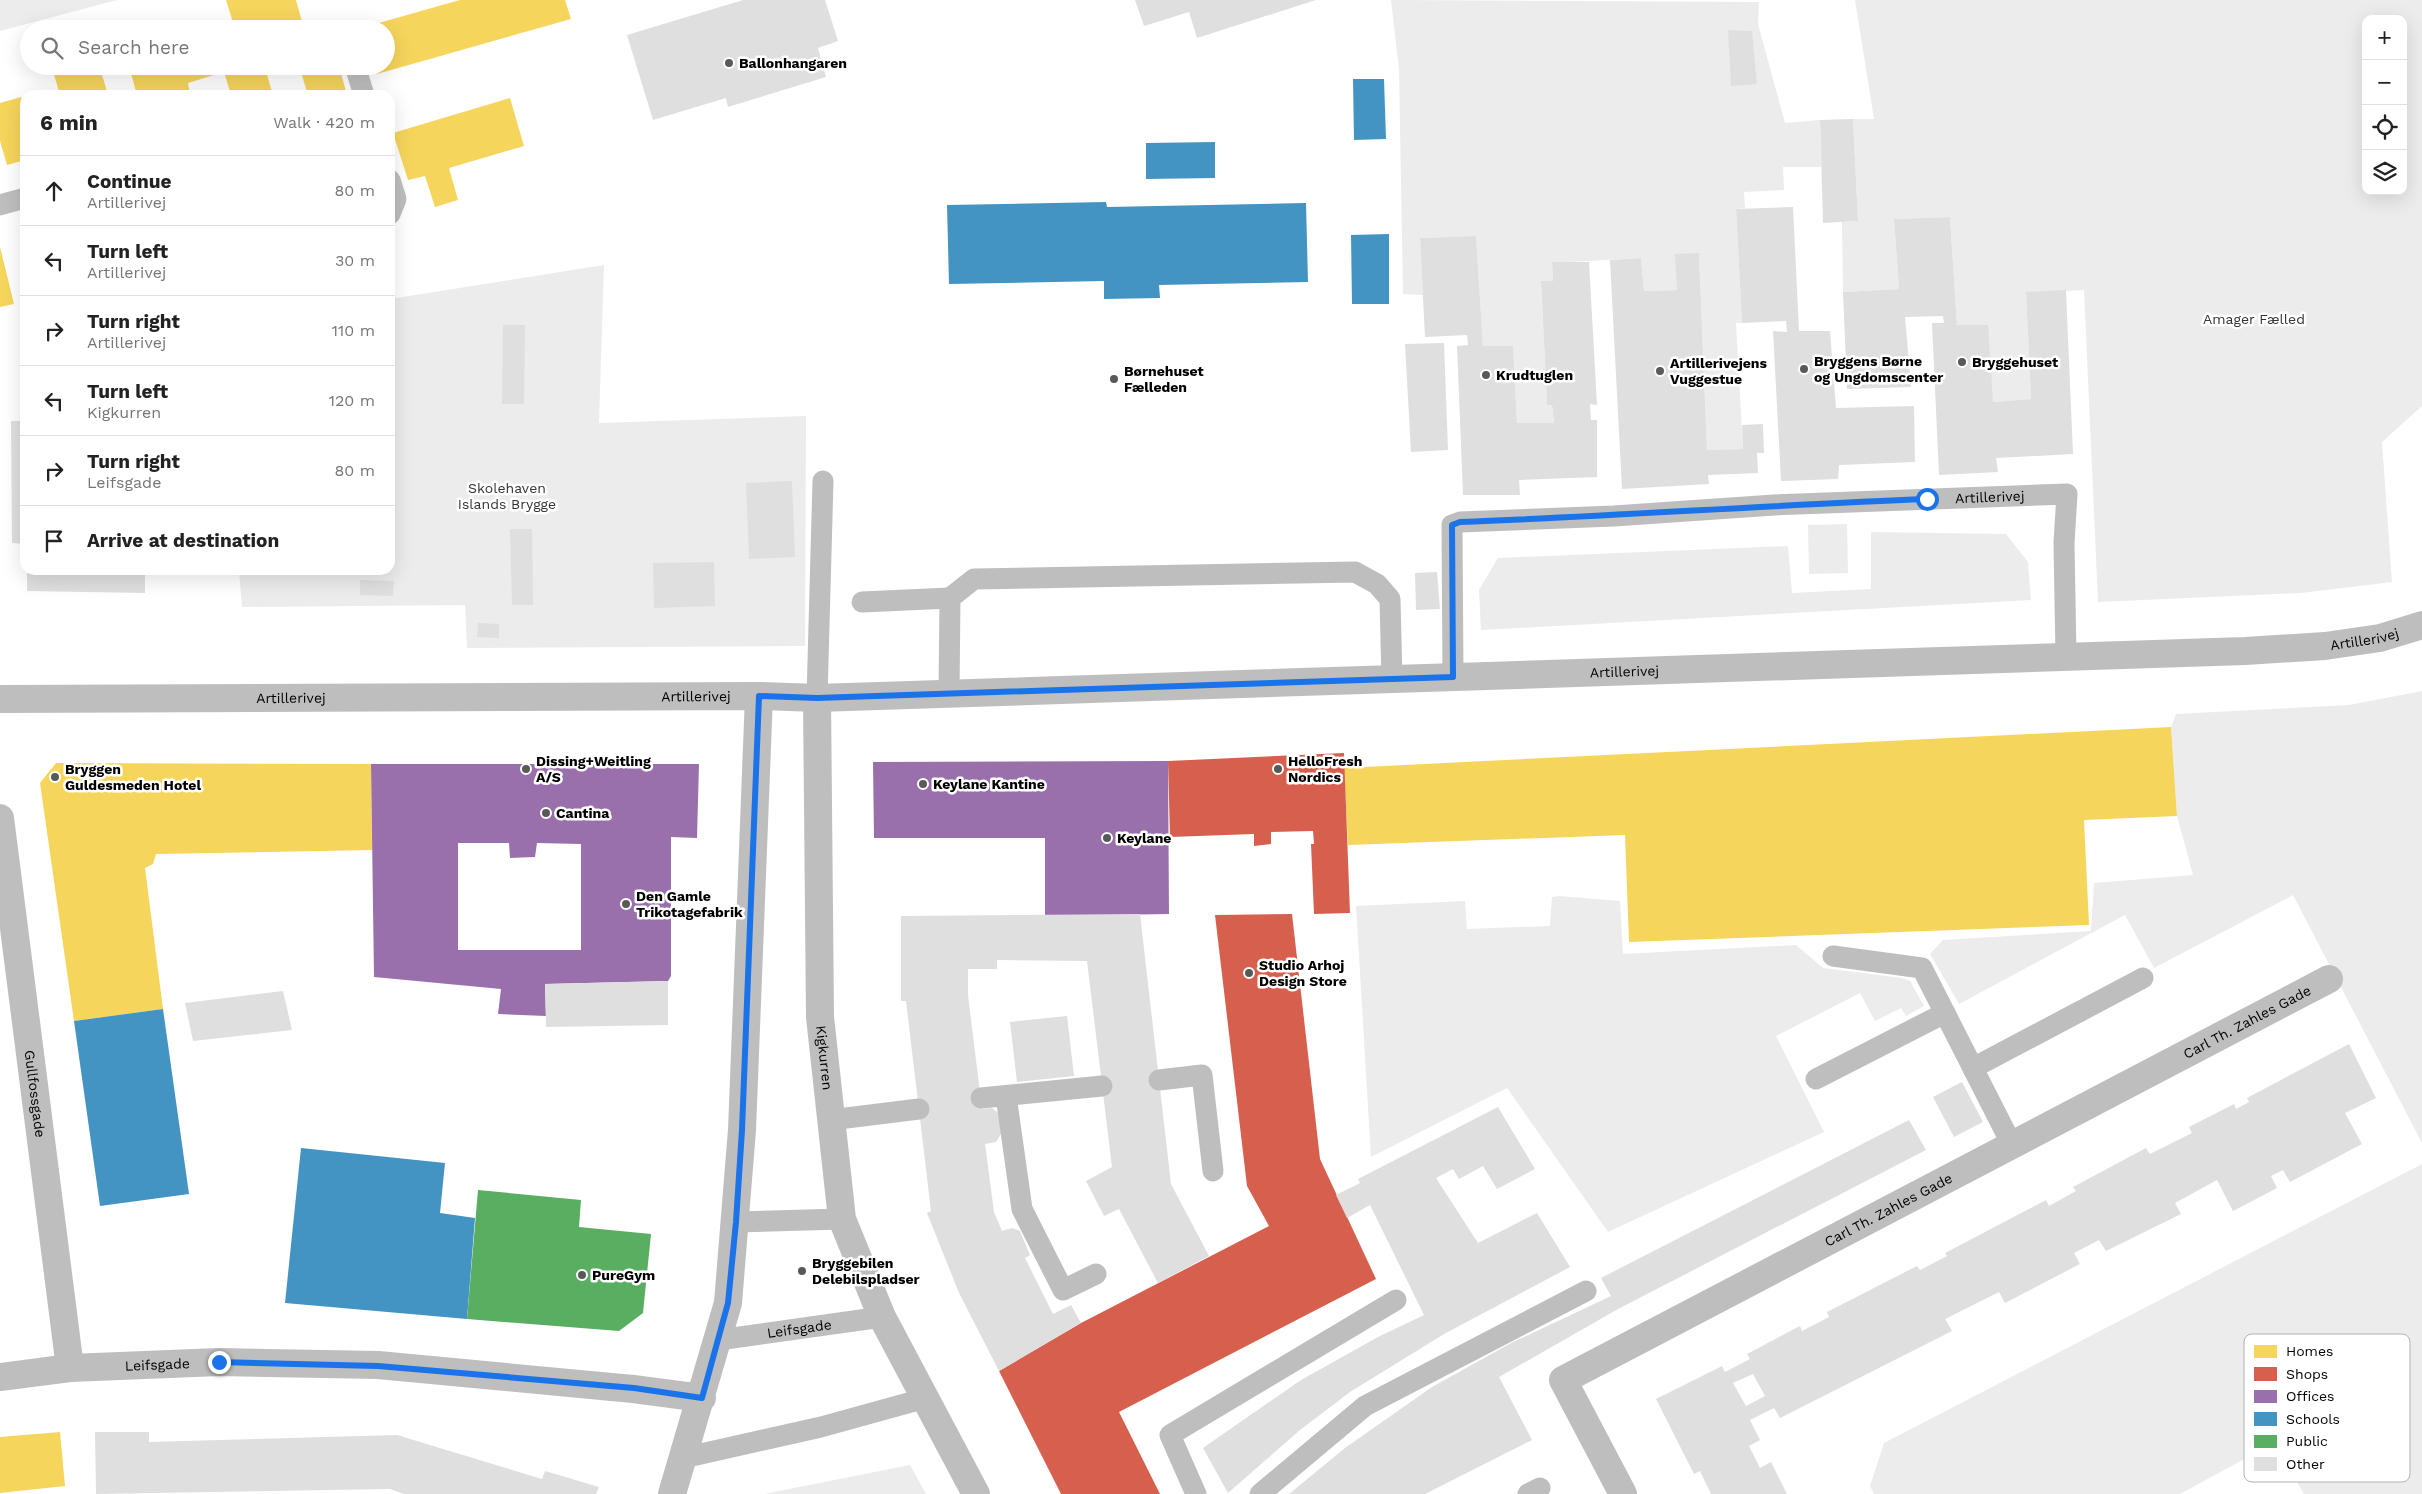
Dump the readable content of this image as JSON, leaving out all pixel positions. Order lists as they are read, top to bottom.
{
  "streets": {
    "street": [
      "Artillerivej",
      "Carl Th. Zahles Gade",
      "Kigkurren",
      "Gullfossgade",
      "Leifsgade"
    ]
  },
  "crossings": [
    ["Artillerivej", "Kigkurren"],
    ["Kigkurren", "Leifsgade"],
    ["Gullfossgade", "Leifsgade"]
  ],
  "parks": ["Amager Fælled", "Skolehaven Islands Brygge"],
  "places": [
    "Ballonhangaren",
    "Bryggehuset",
    "Bryggens Børne og Ungdomscenter",
    "Artillerivejens Vuggestue",
    "Krudtuglen",
    "Børnehuset Fælleden",
    "Dissing+Weitling A/S",
    "HelloFresh Nordics",
    "Bryggen Guldesmeden Hotel",
    "Keylane Kantine",
    "Cantina",
    "Keylane",
    "Den Gamle Trikotagefabrik",
    "Studio Arhoj Design Store",
    "Bryggebilen Delebilspladser",
    "PureGym"
  ],
  "legend": [
    "Homes",
    "Shops",
    "Offices",
    "Schools",
    "Public",
    "Other"
  ],
  "page": {
    "map_buttons": ["+", "−"],
    "search": "Search here",
    "heading": ["6 min", "Walk · 420 m"],
    "list": [
      ["Continue", "Artillerivej", "80 m"],
      ["Turn left", "Artillerivej", "30 m"],
      ["Turn right", "Artillerivej", "110 m"],
      ["Turn left", "Kigkurren", "120 m"],
      ["Turn right", "Leifsgade", "80 m"],
      "Arrive at destination"
    ]
  }
}
